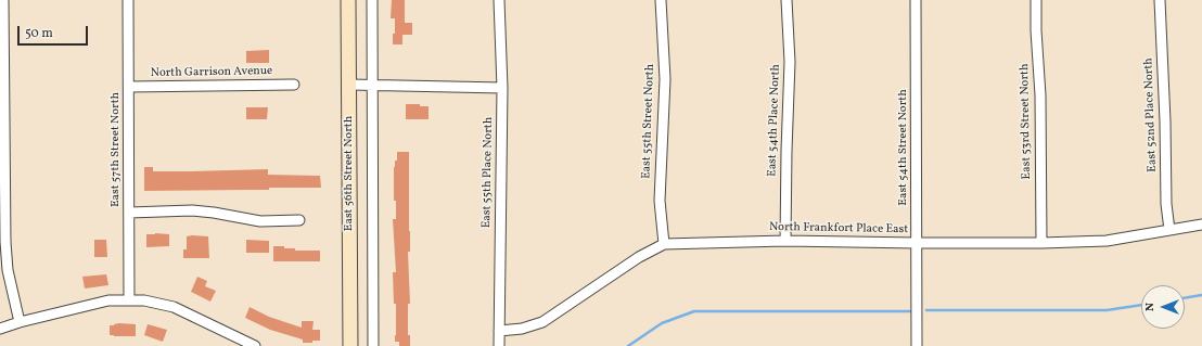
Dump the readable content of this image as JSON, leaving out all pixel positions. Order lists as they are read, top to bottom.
{
  "streets": {
    "street": [
      "North Garrison Avenue",
      "East 52nd Place North",
      "East 54th Place North",
      "East 55th Street North",
      "East 53rd Street North",
      "East 54th Street North",
      "East 57th Street North",
      "East 55th Place North",
      "East 56th Street North",
      "North Frankfort Place East"
    ]
  },
  "crossings": [
    ["North Garrison Avenue", "East 57th Street North"],
    ["East 52nd Place North", "North Frankfort Place East"],
    ["East 54th Place North", "North Frankfort Place East"],
    ["East 55th Street North", "North Frankfort Place East"],
    ["East 53rd Street North", "North Frankfort Place East"],
    ["East 54th Street North", "North Frankfort Place East"],
    ["East 55th Place North", "North Frankfort Place East"]
  ],
  "scale_bar": "50 m",
  "north": "left"
}
